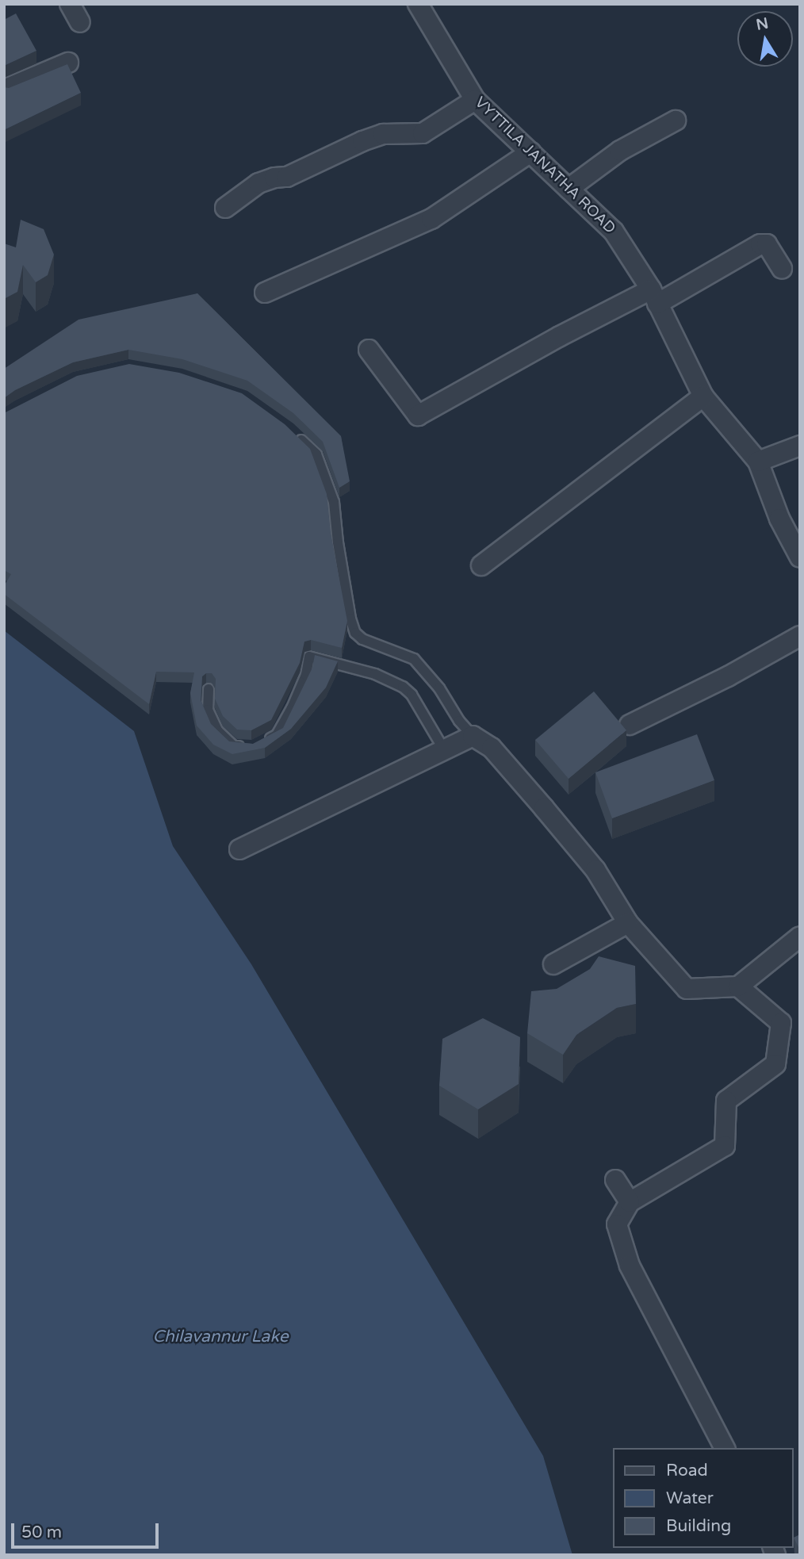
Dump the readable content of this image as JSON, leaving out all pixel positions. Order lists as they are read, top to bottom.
{
  "streets": {
    "street": ["VYTTILA JANATHA ROAD"]
  },
  "water": ["Chilavannur Lake"],
  "legend": ["Road", "Water", "Building"],
  "scale_bar": "50 m",
  "north": "top"
}
